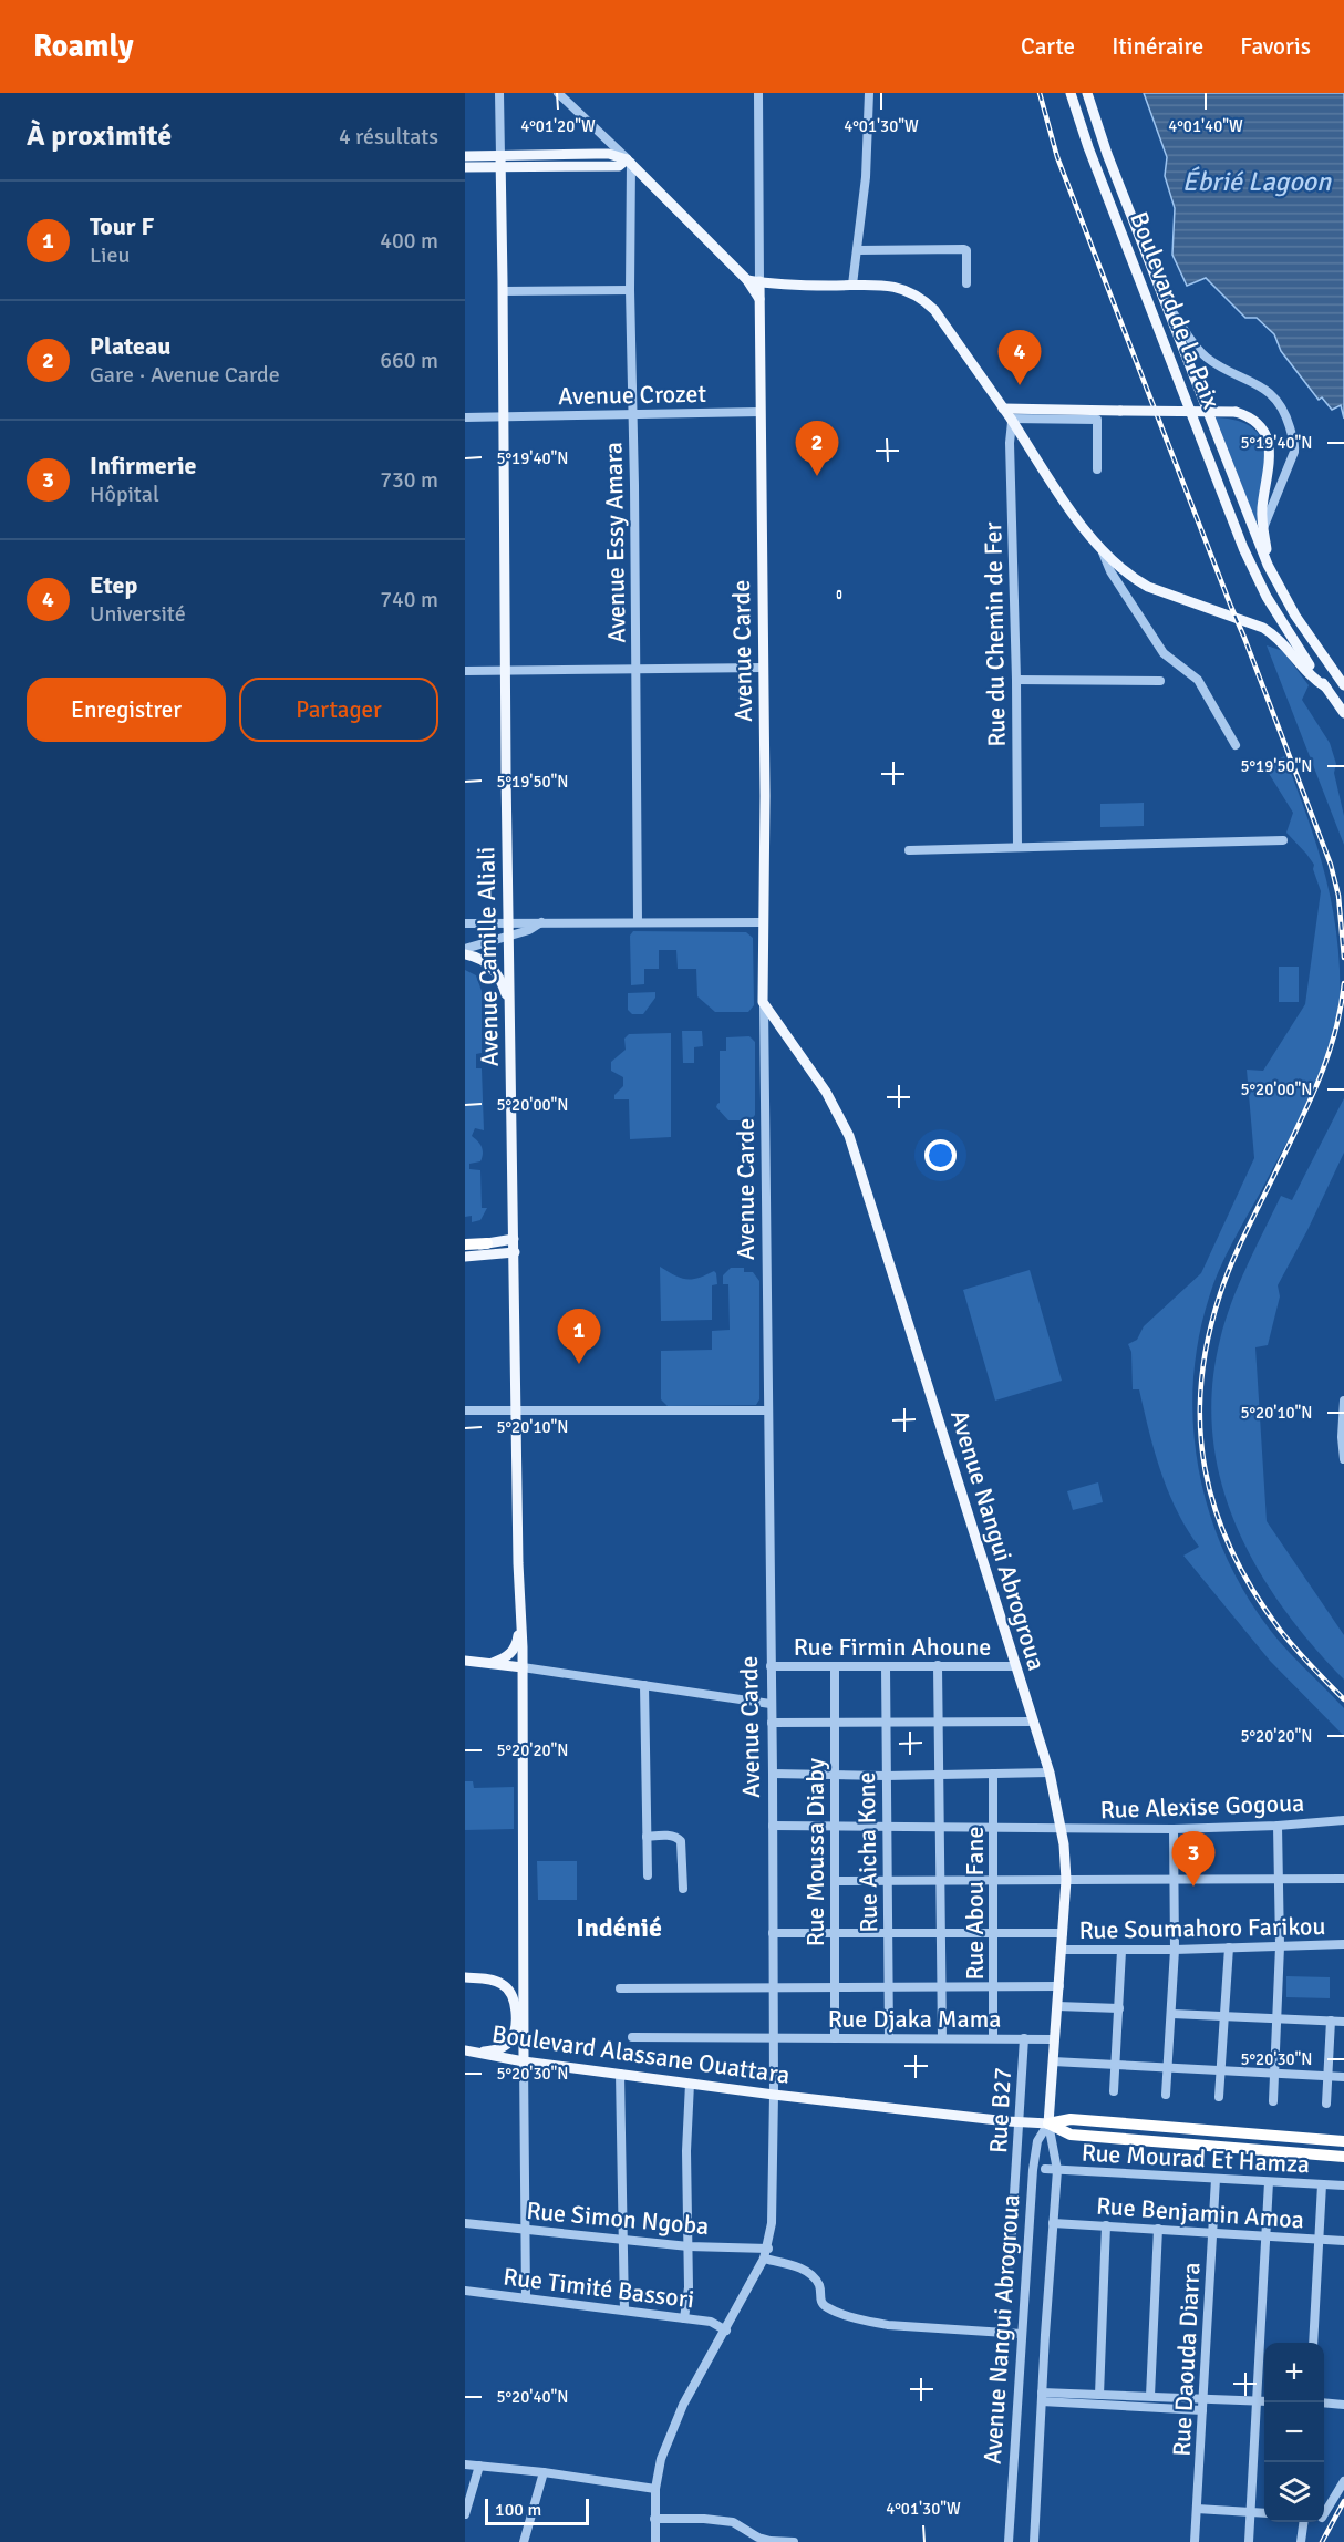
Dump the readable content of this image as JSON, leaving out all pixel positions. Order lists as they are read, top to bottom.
{
  "streets": {
    "main road": [
      "Boulevard de la Paix",
      "Avenue Carde",
      "Avenue Camille Aliali",
      "Avenue Nangui Abrogroua",
      "Boulevard Alassane Ouattara"
    ],
    "street": [
      "Avenue Crozet",
      "Avenue Essy Amara",
      "Rue du Chemin de Fer",
      "Rue Firmin Ahoune",
      "Rue Alexise Gogoua",
      "Rue Moussa Diaby",
      "Rue Aicha Kone",
      "Rue Abou Fane",
      "Rue Soumahoro Farikou",
      "Rue Djaka Mama",
      "Rue B27",
      "Rue Mourad Et Hamza",
      "Rue Benjamin Amoa",
      "Rue Simon Ngoba",
      "Rue Timité Bassori",
      "Rue Daouda Diarra"
    ]
  },
  "crossings": [
    ["Avenue Crozet", "Avenue Essy Amara"],
    ["Avenue Crozet", "Avenue Carde"],
    ["Avenue Crozet", "Avenue Camille Aliali"],
    ["Avenue Carde", "Avenue Nangui Abrogroua"],
    ["Avenue Carde", "Rue Firmin Ahoune"],
    ["Avenue Carde", "Rue Alexise Gogoua"],
    ["Avenue Carde", "Rue Djaka Mama"],
    ["Avenue Carde", "Boulevard Alassane Ouattara"],
    ["Avenue Carde", "Rue Simon Ngoba"],
    ["Avenue Carde", "Rue Timité Bassori"],
    ["Avenue Camille Aliali", "Boulevard Alassane Ouattara"],
    ["Avenue Nangui Abrogroua", "Rue Firmin Ahoune"],
    ["Avenue Nangui Abrogroua", "Rue Alexise Gogoua"],
    ["Avenue Nangui Abrogroua", "Rue Soumahoro Farikou"],
    ["Avenue Nangui Abrogroua", "Rue Djaka Mama"],
    ["Avenue Nangui Abrogroua", "Boulevard Alassane Ouattara"],
    ["Avenue Nangui Abrogroua", "Rue Mourad Et Hamza"],
    ["Avenue Nangui Abrogroua", "Rue Benjamin Amoa"],
    ["Rue Firmin Ahoune", "Rue Moussa Diaby"],
    ["Rue Firmin Ahoune", "Rue Aicha Kone"],
    ["Rue Alexise Gogoua", "Rue Moussa Diaby"],
    ["Rue Alexise Gogoua", "Rue Aicha Kone"],
    ["Rue Alexise Gogoua", "Rue Abou Fane"],
    ["Rue Moussa Diaby", "Rue Djaka Mama"],
    ["Rue Aicha Kone", "Rue Djaka Mama"],
    ["Rue Abou Fane", "Rue Djaka Mama"],
    ["Rue Djaka Mama", "Rue B27"],
    ["Boulevard Alassane Ouattara", "Rue B27"],
    ["Rue Mourad Et Hamza", "Rue Daouda Diarra"],
    ["Rue Benjamin Amoa", "Rue Daouda Diarra"]
  ],
  "districts": ["Indénié"],
  "water": ["Ébrié Lagoon"],
  "scale_bar": "100 m",
  "page": {
    "header": "Roamly",
    "nav": ["Carte", "Itinéraire", "Favoris"],
    "heading": ["À proximité", "4 résultats"],
    "list": [
      {
        "mark": "1",
        "name": "Tour F",
        "note": "Lieu",
        "value": "400 m"
      },
      {
        "mark": "2",
        "name": "Plateau",
        "note": "Gare · Avenue Carde",
        "value": "660 m"
      },
      {
        "mark": "3",
        "name": "Infirmerie",
        "note": "Hôpital",
        "value": "730 m"
      },
      {
        "mark": "4",
        "name": "Etep",
        "note": "Université",
        "value": "740 m"
      }
    ],
    "pins": [
      "4",
      "2",
      "1",
      "3"
    ],
    "buttons": ["Enregistrer", "Partager"],
    "map_buttons": ["+", "−"],
    "scale": "100 m"
  },
  "coordinates": [
    "4°01'20\"W",
    "4°01'30\"W",
    "4°01'40\"W",
    "5°19'40\"N",
    "5°19'50\"N",
    "5°20'00\"N",
    "5°20'10\"N",
    "5°20'20\"N",
    "5°20'30\"N",
    "5°20'40\"N"
  ]
}
